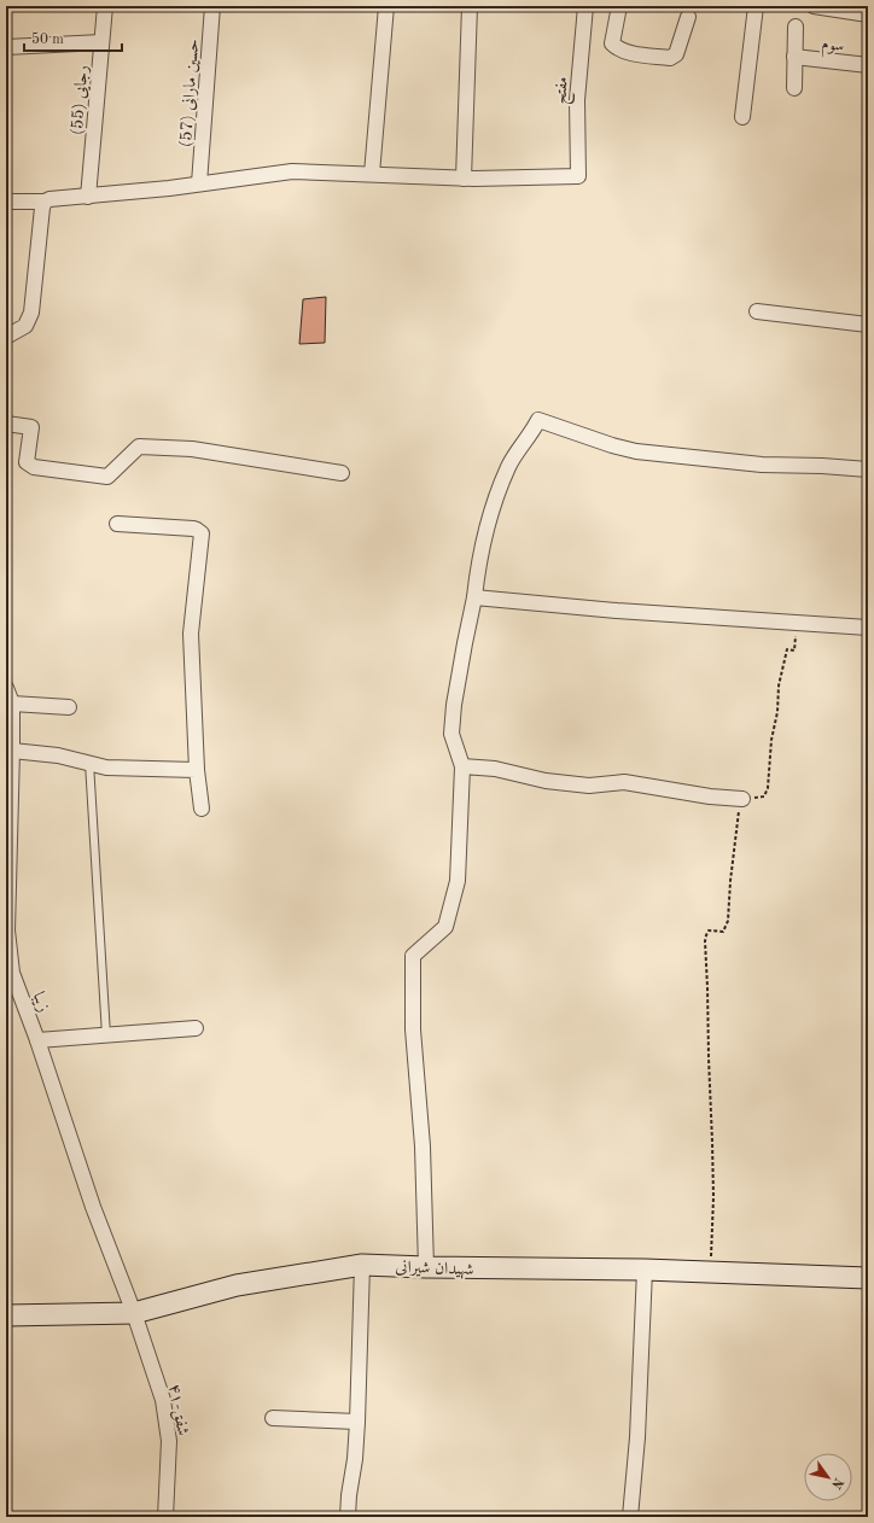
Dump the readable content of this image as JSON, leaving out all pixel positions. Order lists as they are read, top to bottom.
{
  "streets": {
    "street": [
      "سوم",
      "مفتح",
      "حسین مارانی (57)",
      "رجایی (55)",
      "زیبا",
      "شهیدان شیرانی",
      "شفق-۴۱"
    ]
  },
  "crossings": [
    ["زیبا", "شهیدان شیرانی"],
    ["زیبا", "شفق-۴۱"],
    ["شهیدان شیرانی", "شفق-۴۱"]
  ],
  "scale_bar": "50 m",
  "north": "bottom right"
}
